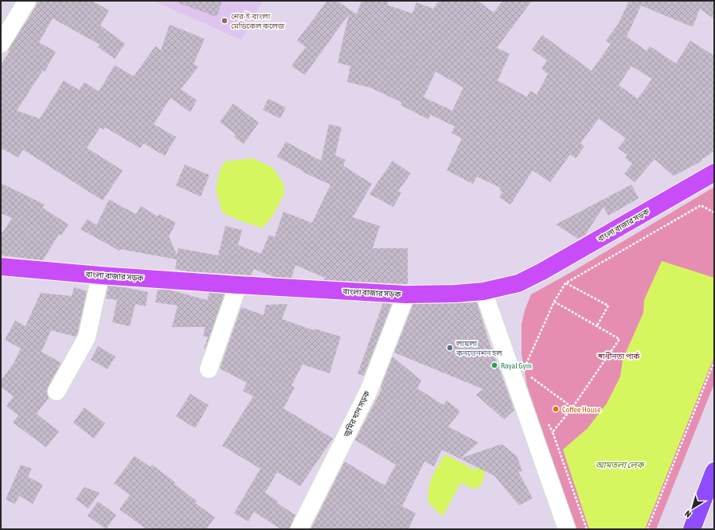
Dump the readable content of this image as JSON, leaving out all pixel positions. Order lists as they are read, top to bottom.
{
  "streets": {
    "main road": ["বাংলা বাজার সড়ক"],
    "street": ["জুমির খান সড়ক"]
  },
  "crossings": [
    ["বাংলা বাজার সড়ক", "জুমির খান সড়ক"]
  ],
  "water": ["আমতলা লেক"],
  "parks": ["স্বাধীনতা পার্ক"],
  "places": [
    "শের-ই-বাংলা মেডিকেল কলেজ",
    "লায়লা কনভেনশন হল",
    "Royal Gym",
    "Coffee House"
  ],
  "north": "bottom left"
}
